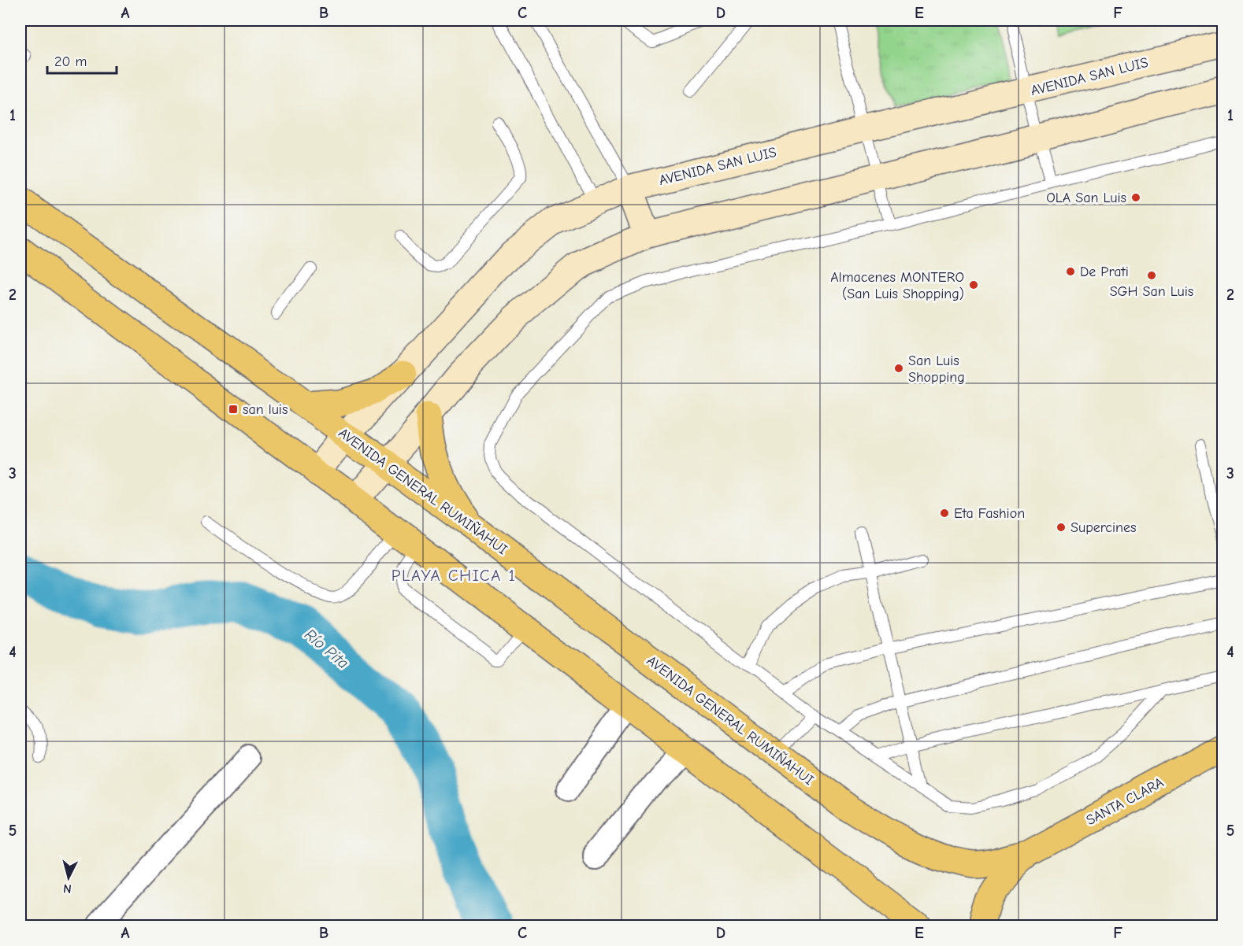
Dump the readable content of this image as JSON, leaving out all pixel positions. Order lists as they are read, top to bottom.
{
  "streets": {
    "highway": ["AVENIDA GENERAL RUMIÑAHUI", "SANTA CLARA"],
    "main road": ["AVENIDA SAN LUIS"]
  },
  "crossings": [
    ["AVENIDA SAN LUIS", "AVENIDA GENERAL RUMIÑAHUI"],
    ["AVENIDA GENERAL RUMIÑAHUI", "SANTA CLARA"]
  ],
  "districts": ["PLAYA CHICA 1"],
  "water": ["Río Pita"],
  "places": {
    "other": [
      "OLA San Luis",
      "De Prati",
      "SGH San Luis",
      "Almacenes MONTERO (San Luis Shopping)",
      "San Luis Shopping",
      "Eta Fashion",
      "Supercines"
    ],
    "transit": ["san luis"]
  },
  "scale_bar": "20 m",
  "north": "bottom",
  "grid": {
    "columns": [
      "A",
      "B",
      "C",
      "D",
      "E",
      "F"
    ],
    "rows": [
      "1",
      "2",
      "3",
      "4",
      "5"
    ]
  }
}
